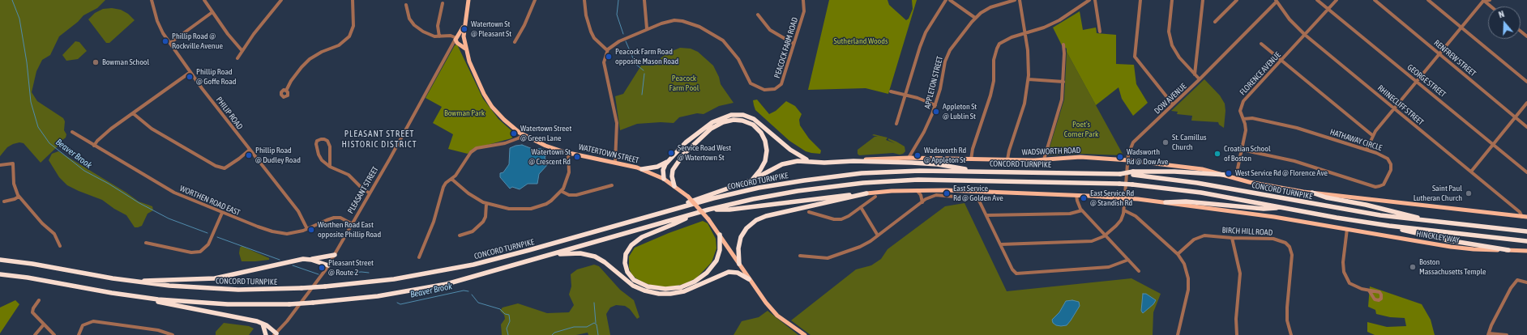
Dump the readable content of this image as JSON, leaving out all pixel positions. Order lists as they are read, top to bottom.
{
  "streets": {
    "highway": ["CONCORD TURNPIKE"],
    "main road": [
      "WADSWORTH ROAD",
      "WATERTOWN STREET",
      "PLEASANT STREET",
      "HINCKLEY WAY"
    ],
    "street": [
      "PEACOCK FARM ROAD",
      "RENFREW STREET",
      "FLORENCE AVENUE",
      "GEORGE STREET",
      "APPLETON STREET",
      "DOW AVENUE",
      "RHINECLIFF STREET",
      "PHILIP ROAD",
      "HATHAWAY CIRCLE",
      "WORTHEN ROAD EAST",
      "BIRCH HILL ROAD"
    ]
  },
  "crossings": [
    ["FLORENCE AVENUE", "GEORGE STREET"],
    ["FLORENCE AVENUE", "RHINECLIFF STREET"],
    ["FLORENCE AVENUE", "HATHAWAY CIRCLE"],
    ["APPLETON STREET", "WADSWORTH ROAD"],
    ["DOW AVENUE", "RHINECLIFF STREET"],
    ["DOW AVENUE", "WADSWORTH ROAD"],
    ["RHINECLIFF STREET", "CONCORD TURNPIKE"],
    ["PHILIP ROAD", "WORTHEN ROAD EAST"],
    ["WADSWORTH ROAD", "CONCORD TURNPIKE"],
    ["WATERTOWN STREET", "PLEASANT STREET"],
    ["PLEASANT STREET", "WORTHEN ROAD EAST"]
  ],
  "districts": ["PLEASANT STREET HISTORIC DISTRICT"],
  "water": ["Beaver Brook"],
  "parks": [
    "Sutherland Woods",
    "Peacock Farm Pool",
    "Bowman Park",
    "Poet's Corner Park"
  ],
  "places": [
    "Watertown St @ Pleasant St",
    "Phillip Road @ Rockville Avenue",
    "Peacock Farm Road opposite Mason Road",
    "Bowman School",
    "Phillip Road @ Goffe Road",
    "Appleton St @ Lublin St",
    "Watertown Street @ Green Lane",
    "St. Camillus Church",
    "Service Road West @ Watertown St",
    "Croatian School of Boston",
    "Phillip Road @ Dudley Road",
    "Wadsworth Rd @ Appleton St",
    "Watertown St @ Crescent Rd",
    "Wadsworth Rd @ Dow Ave",
    "West Service Rd @ Florence Ave",
    "East Service Rd @ Golden Ave",
    "Saint Paul Lutheran Church",
    "East Service Rd @ Standish Rd",
    "Worthen Road East opposite Phillip Road",
    "Boston Massachusetts Temple",
    "Pleasant Street @ Route 2"
  ],
  "north": "top"
}
